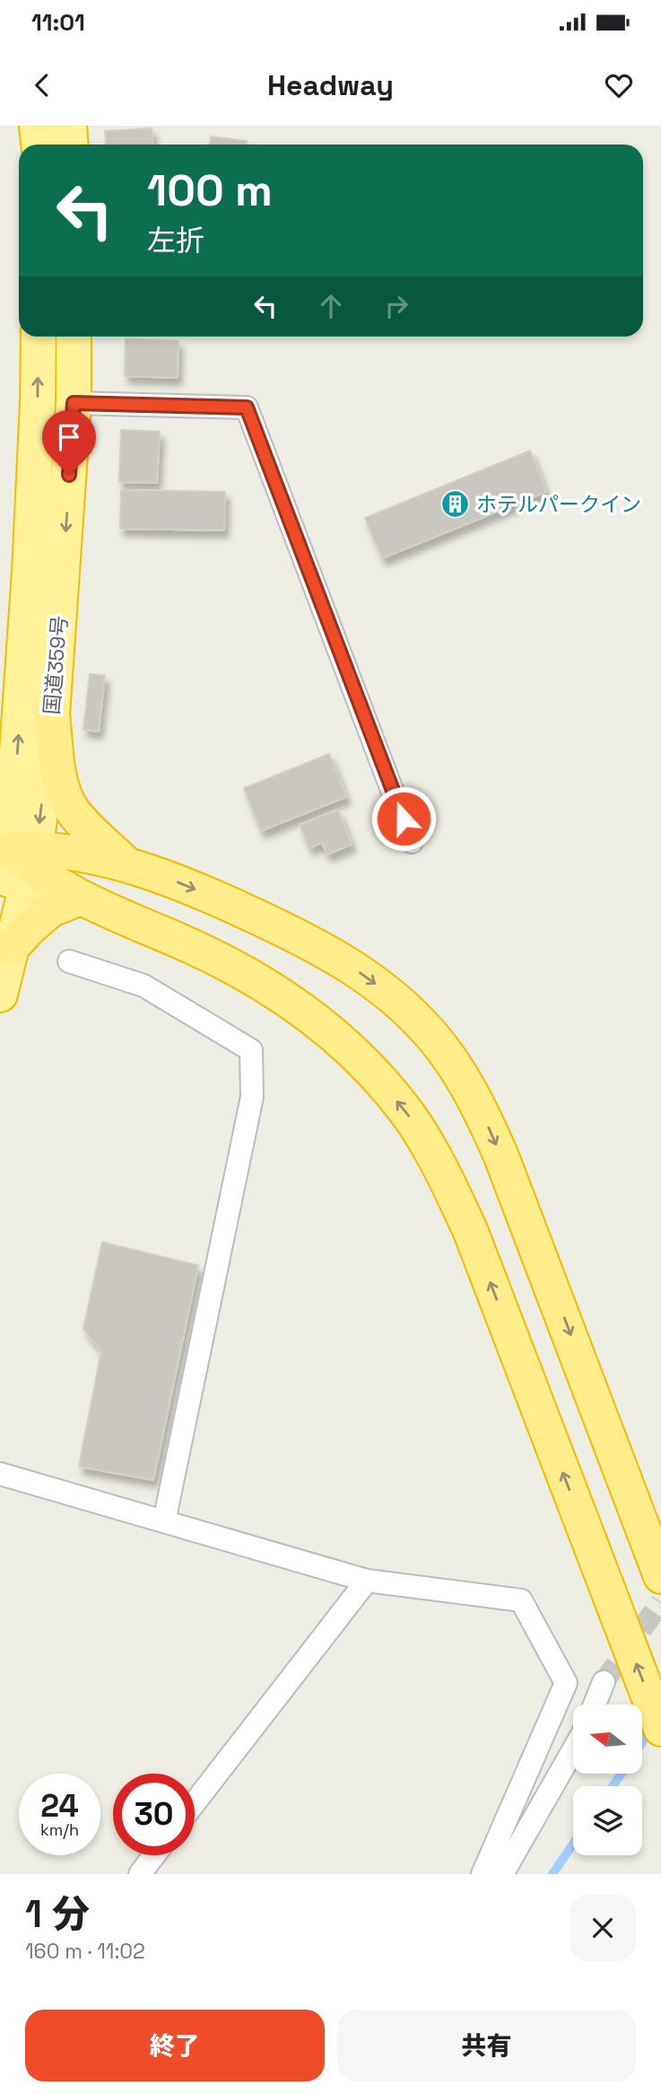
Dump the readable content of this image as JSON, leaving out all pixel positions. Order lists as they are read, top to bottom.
{
  "streets": {
    "highway": ["国道359号"]
  },
  "places": {
    "building": ["ホテルパークイン"]
  },
  "north": "left",
  "page": {
    "status": "11:01",
    "header": "Headway",
    "turn": ["100 m", "左折"],
    "speed": "24 km/h",
    "limit": "30",
    "heading": ["1 分", "160 m · 11:02"],
    "buttons": ["終了", "共有"]
  }
}
